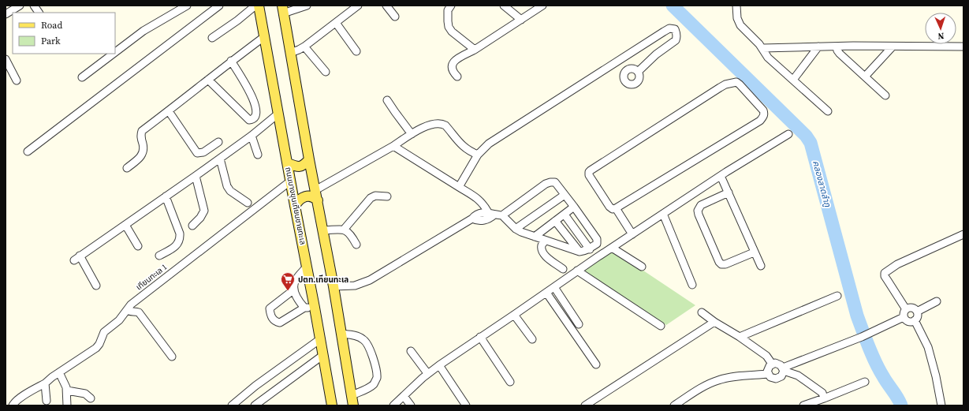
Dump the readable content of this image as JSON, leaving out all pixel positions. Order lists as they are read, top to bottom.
{
  "streets": {
    "main road": ["ถนนบางขุนเทียนชายทะเล"],
    "street": ["เทียนทะเล 1"]
  },
  "crossings": [
    ["ถนนบางขุนเทียนชายทะเล", "เทียนทะเล 1"]
  ],
  "water": ["คลองลาดลำภู"],
  "places": {
    "supermarket": ["ปตท.เทียนทะเล"]
  },
  "legend": ["Road", "Park"],
  "north": "bottom"
}
